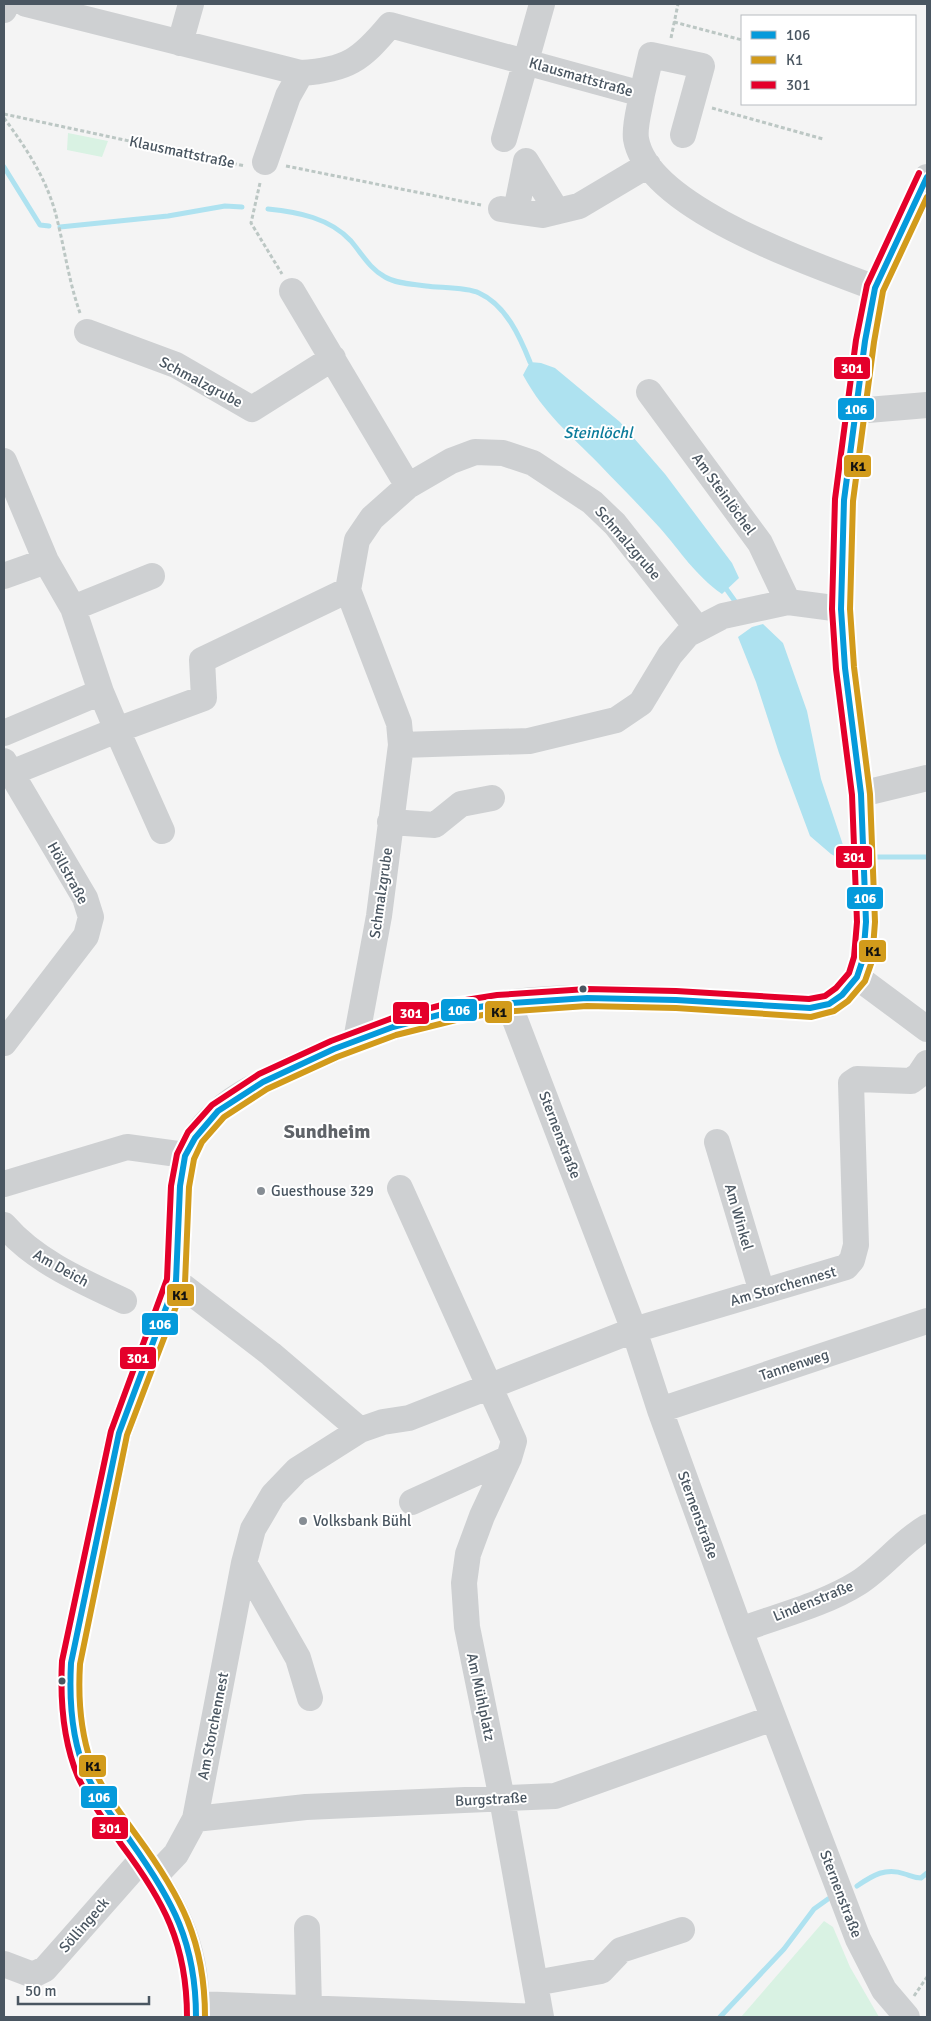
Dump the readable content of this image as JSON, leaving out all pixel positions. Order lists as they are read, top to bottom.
{
  "streets": {
    "street": [
      "Klausmattstraße",
      "Schmalzgrube",
      "Am Steinlöchel",
      "Höllstraße",
      "Sternenstraße",
      "Am Winkel",
      "Am Deich",
      "Am Storchennest",
      "Tannenweg",
      "Lindenstraße",
      "Am Mühlplatz",
      "Burgstraße",
      "Söllingeck"
    ]
  },
  "crossings": [
    ["Schmalzgrube", "Höllstraße"],
    ["Sternenstraße", "Am Storchennest"],
    ["Sternenstraße", "Tannenweg"],
    ["Sternenstraße", "Lindenstraße"],
    ["Sternenstraße", "Burgstraße"],
    ["Am Winkel", "Am Storchennest"],
    ["Am Storchennest", "Am Mühlplatz"],
    ["Am Storchennest", "Burgstraße"],
    ["Am Storchennest", "Söllingeck"],
    ["Am Mühlplatz", "Burgstraße"]
  ],
  "districts": ["Sundheim"],
  "water": ["Steinlöchl"],
  "places": ["Guesthouse 329", "Volksbank Bühl"],
  "lines": ["transit line 301", "transit line 106", "transit line K1"],
  "legend": ["106", "K1", "301"],
  "scale_bar": "50 m"
}
